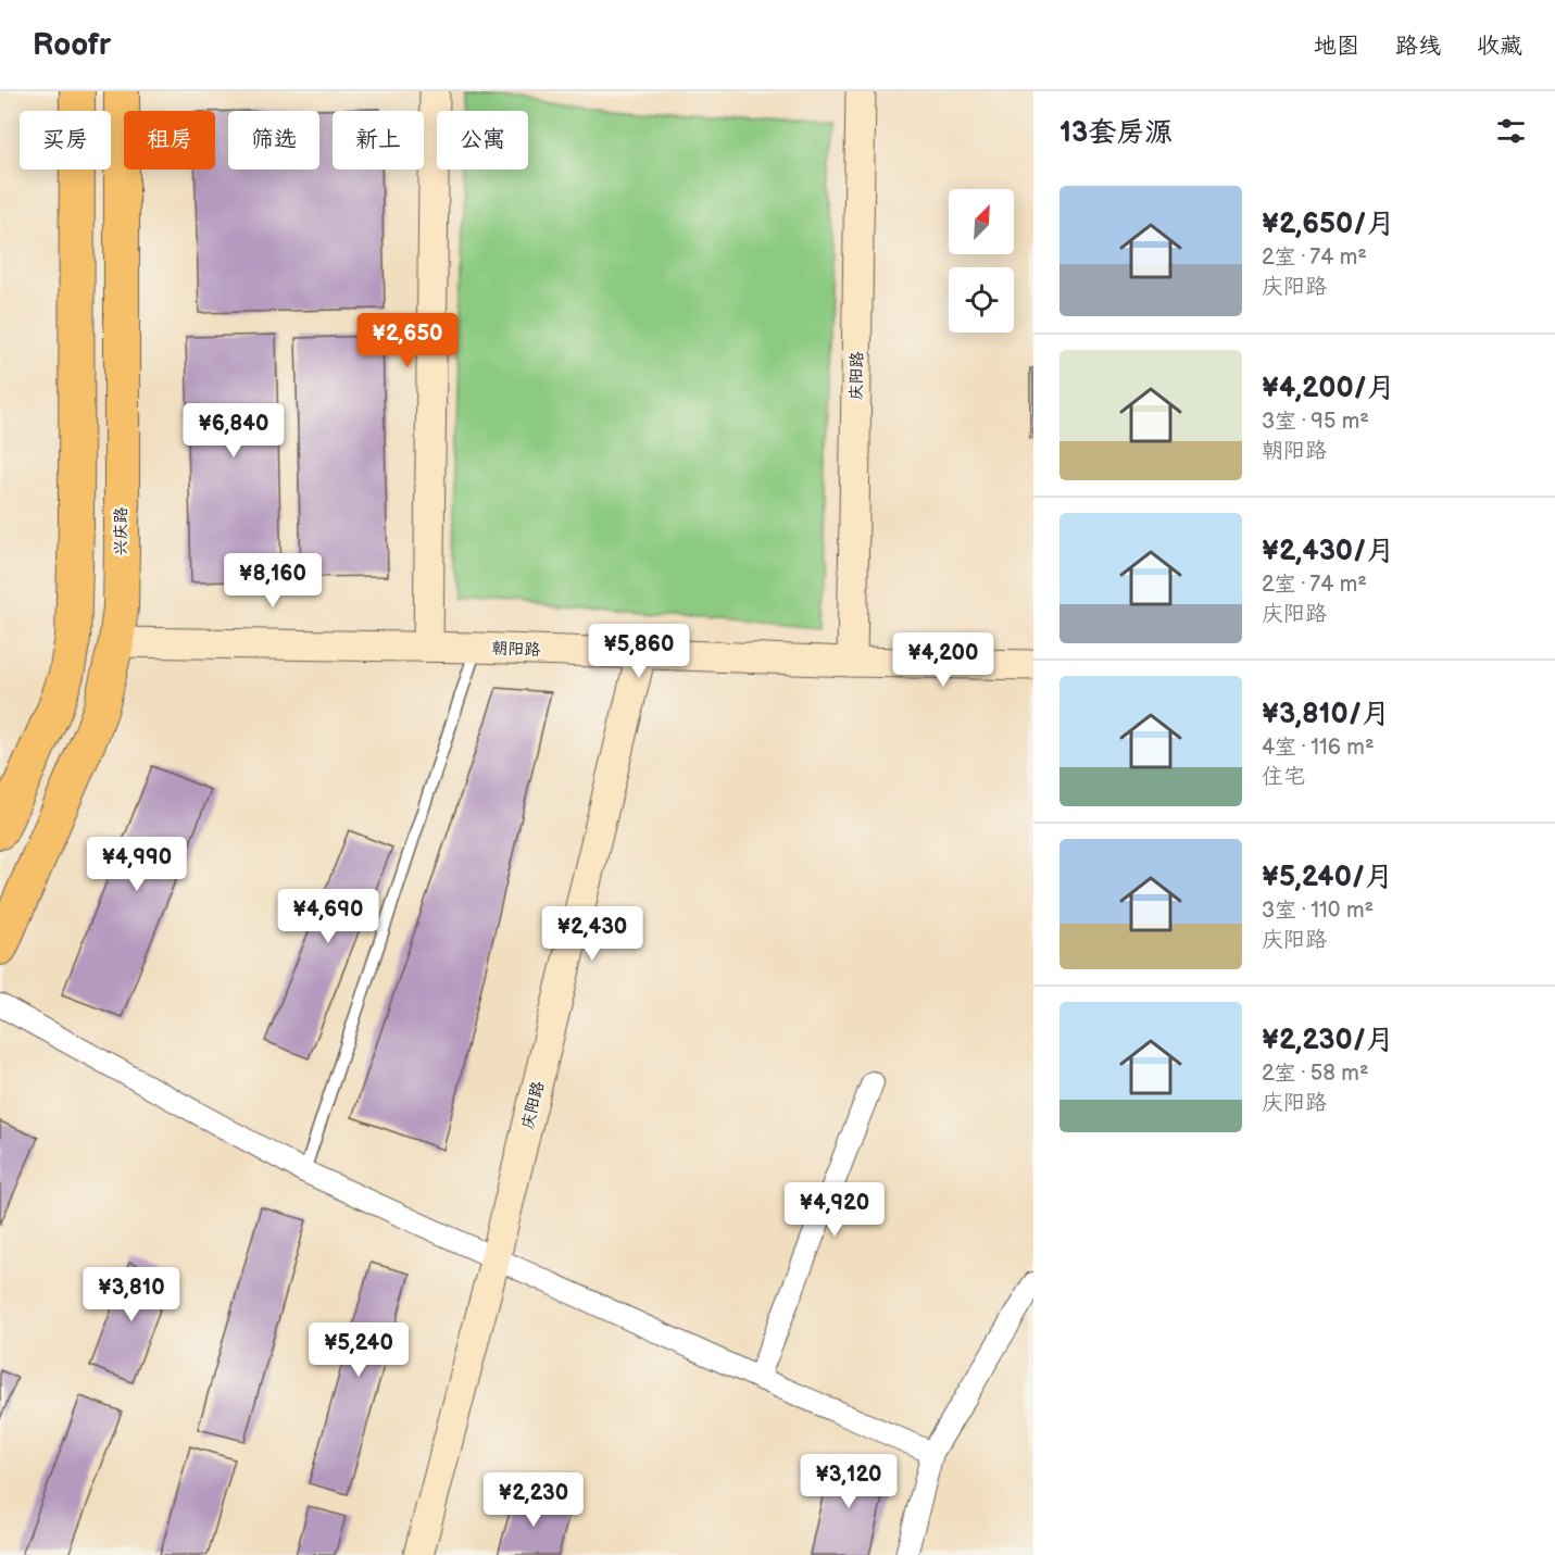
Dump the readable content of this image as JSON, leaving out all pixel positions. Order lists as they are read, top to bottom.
{
  "streets": {
    "main road": ["兴庆路"],
    "street": ["庆阳路", "朝阳路"]
  },
  "crossings": [
    ["庆阳路", "朝阳路"],
    ["兴庆路", "朝阳路"]
  ],
  "north": "top right",
  "page": {
    "header": "Roofr",
    "nav": ["地图", "路线", "收藏"],
    "heading": "13套房源",
    "chip": [
      "买房",
      "租房",
      "筛选",
      "新上",
      "公寓"
    ],
    "list": [
      {
        "name": "¥2,650/月",
        "note": "2室 · 74 m² · 庆阳路"
      },
      {
        "name": "¥4,200/月",
        "note": "3室 · 95 m² · 朝阳路"
      },
      {
        "name": "¥2,430/月",
        "note": "2室 · 74 m² · 庆阳路"
      },
      {
        "name": "¥3,810/月",
        "note": "4室 · 116 m² · 住宅"
      },
      {
        "name": "¥5,240/月",
        "note": "3室 · 110 m² · 庆阳路"
      },
      {
        "name": "¥2,230/月",
        "note": "2室 · 58 m² · 庆阳路"
      }
    ],
    "price": [
      "¥2,650",
      "¥6,840",
      "¥8,160",
      "¥5,860",
      "¥4,200",
      "¥4,990",
      "¥4,690",
      "¥2,430",
      "¥4,920",
      "¥3,810",
      "¥5,240",
      "¥3,120",
      "¥2,230"
    ]
  }
}
